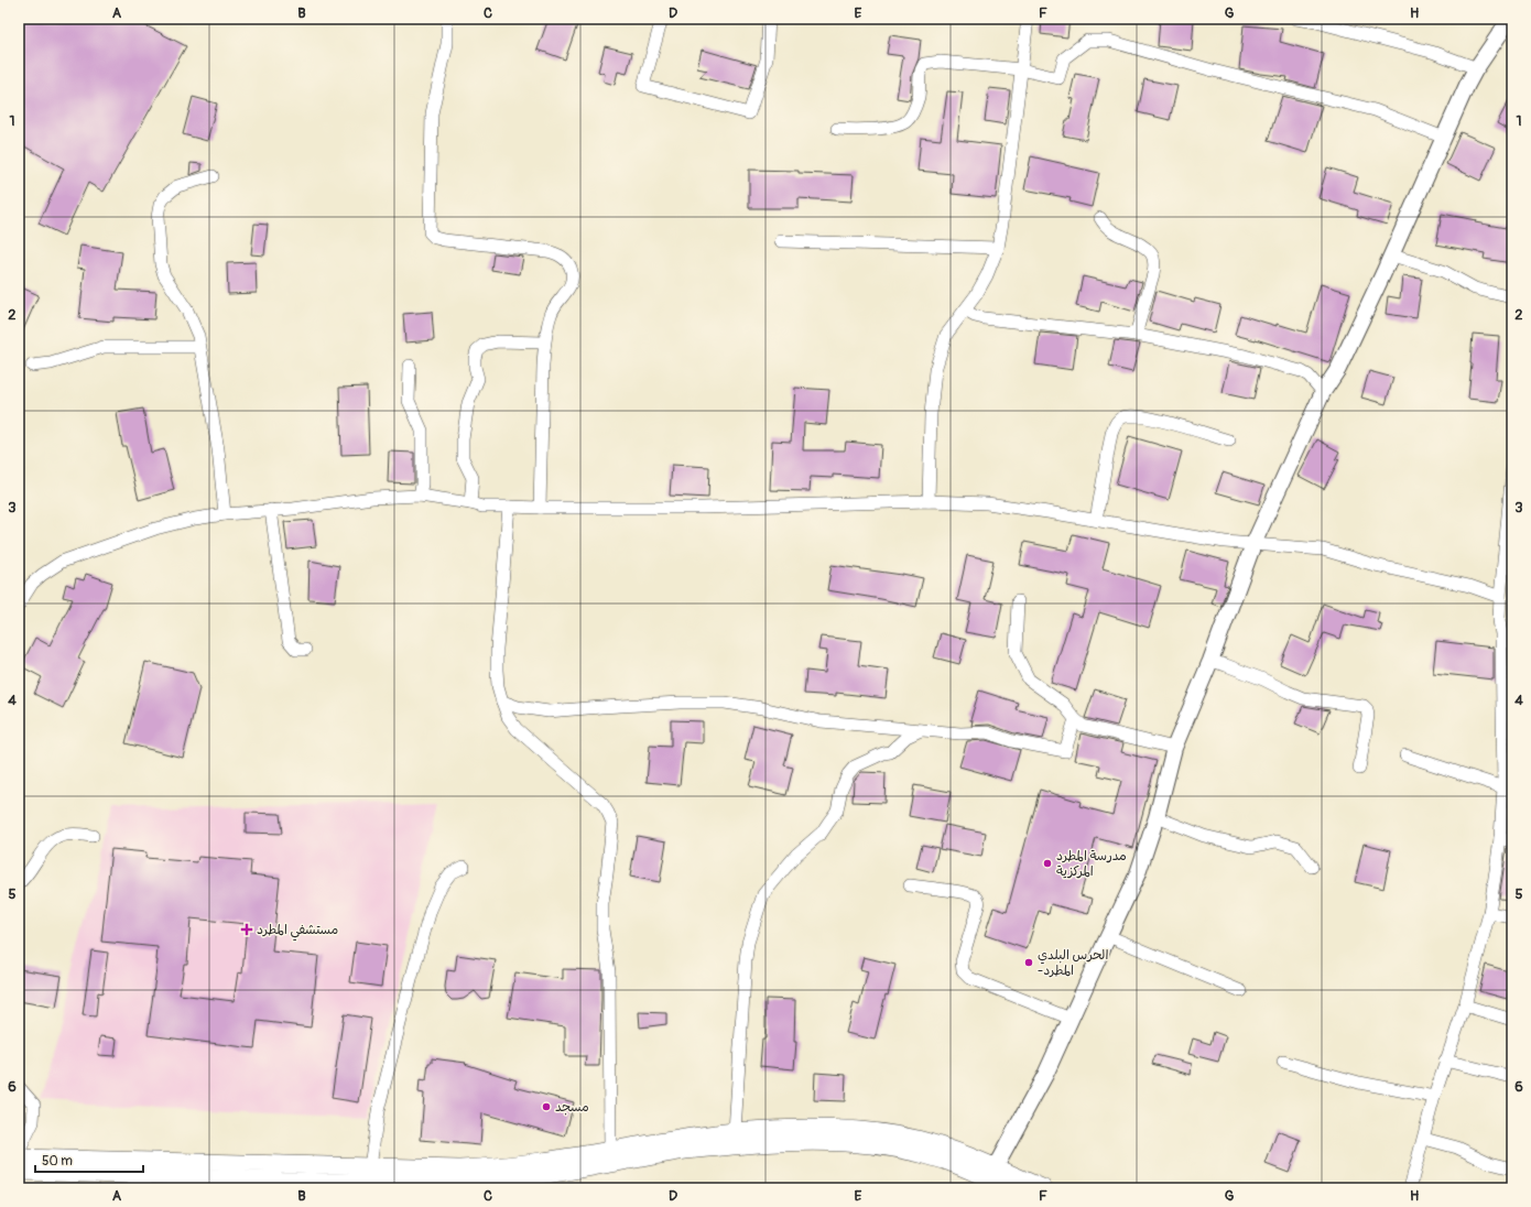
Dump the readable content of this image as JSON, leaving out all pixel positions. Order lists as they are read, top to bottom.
{
  "places": {
    "other": ["مدرسة المطرد المركزية", "الحرس البلدي -المطرد", "مسجد"],
    "health": ["مستشفي المطرد"]
  },
  "scale_bar": "50 m",
  "grid": {
    "columns": [
      "A",
      "B",
      "C",
      "D",
      "E",
      "F",
      "G",
      "H"
    ],
    "rows": [
      "1",
      "2",
      "3",
      "4",
      "5",
      "6"
    ]
  }
}
